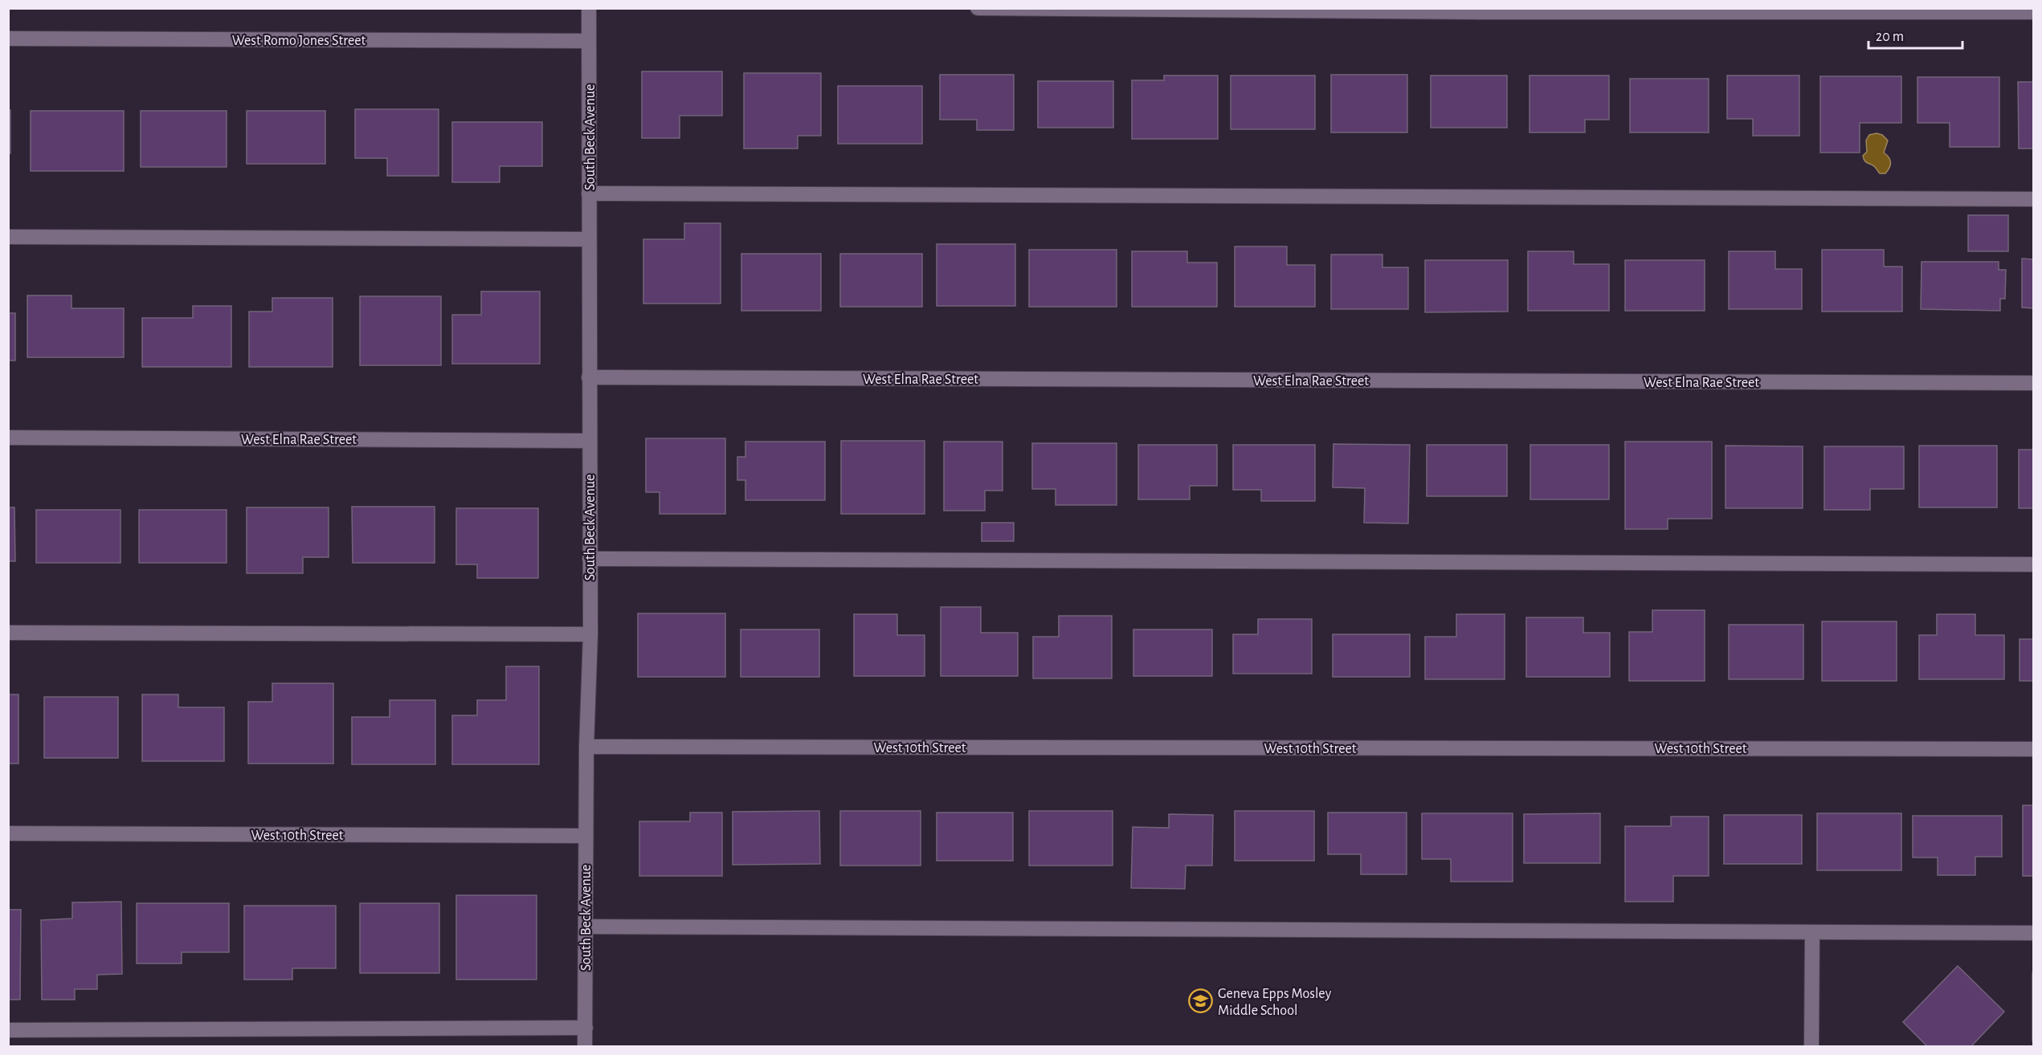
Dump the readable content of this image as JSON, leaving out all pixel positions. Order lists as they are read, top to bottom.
{
  "streets": {
    "street": [
      "West Romo Jones Street",
      "South Beck Avenue",
      "West Elna Rae Street",
      "West 10th Street"
    ]
  },
  "crossings": [
    ["West Romo Jones Street", "South Beck Avenue"],
    ["South Beck Avenue", "West Elna Rae Street"],
    ["South Beck Avenue", "West 10th Street"]
  ],
  "places": {
    "school or university": ["Geneva Epps Mosley Middle School"]
  },
  "scale_bar": "20 m"
}
